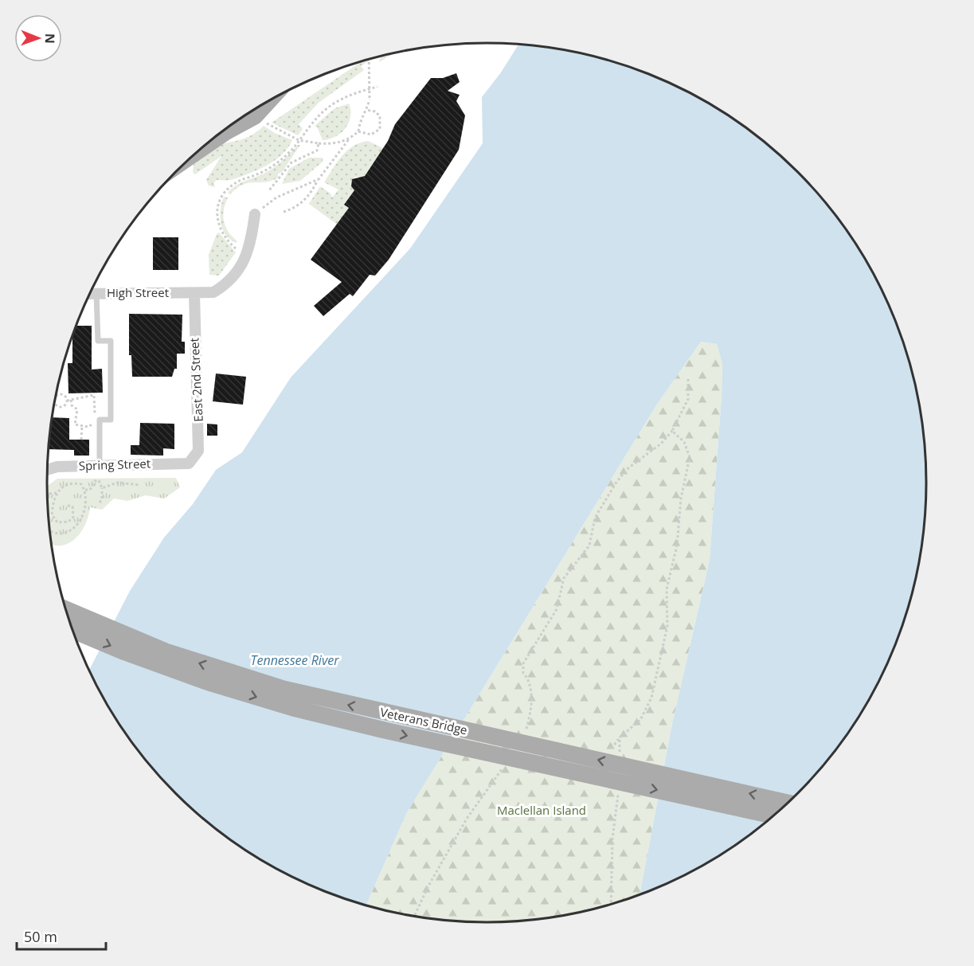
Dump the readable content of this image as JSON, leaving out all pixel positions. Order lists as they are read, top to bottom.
{
  "streets": {
    "main road": ["Veterans Bridge"],
    "street": ["High Street", "East 2nd Street", "Spring Street"]
  },
  "crossings": [
    ["High Street", "East 2nd Street"],
    ["East 2nd Street", "Spring Street"]
  ],
  "water": ["Tennessee River"],
  "parks": ["Maclellan Island"],
  "scale_bar": "50 m",
  "north": "right"
}
